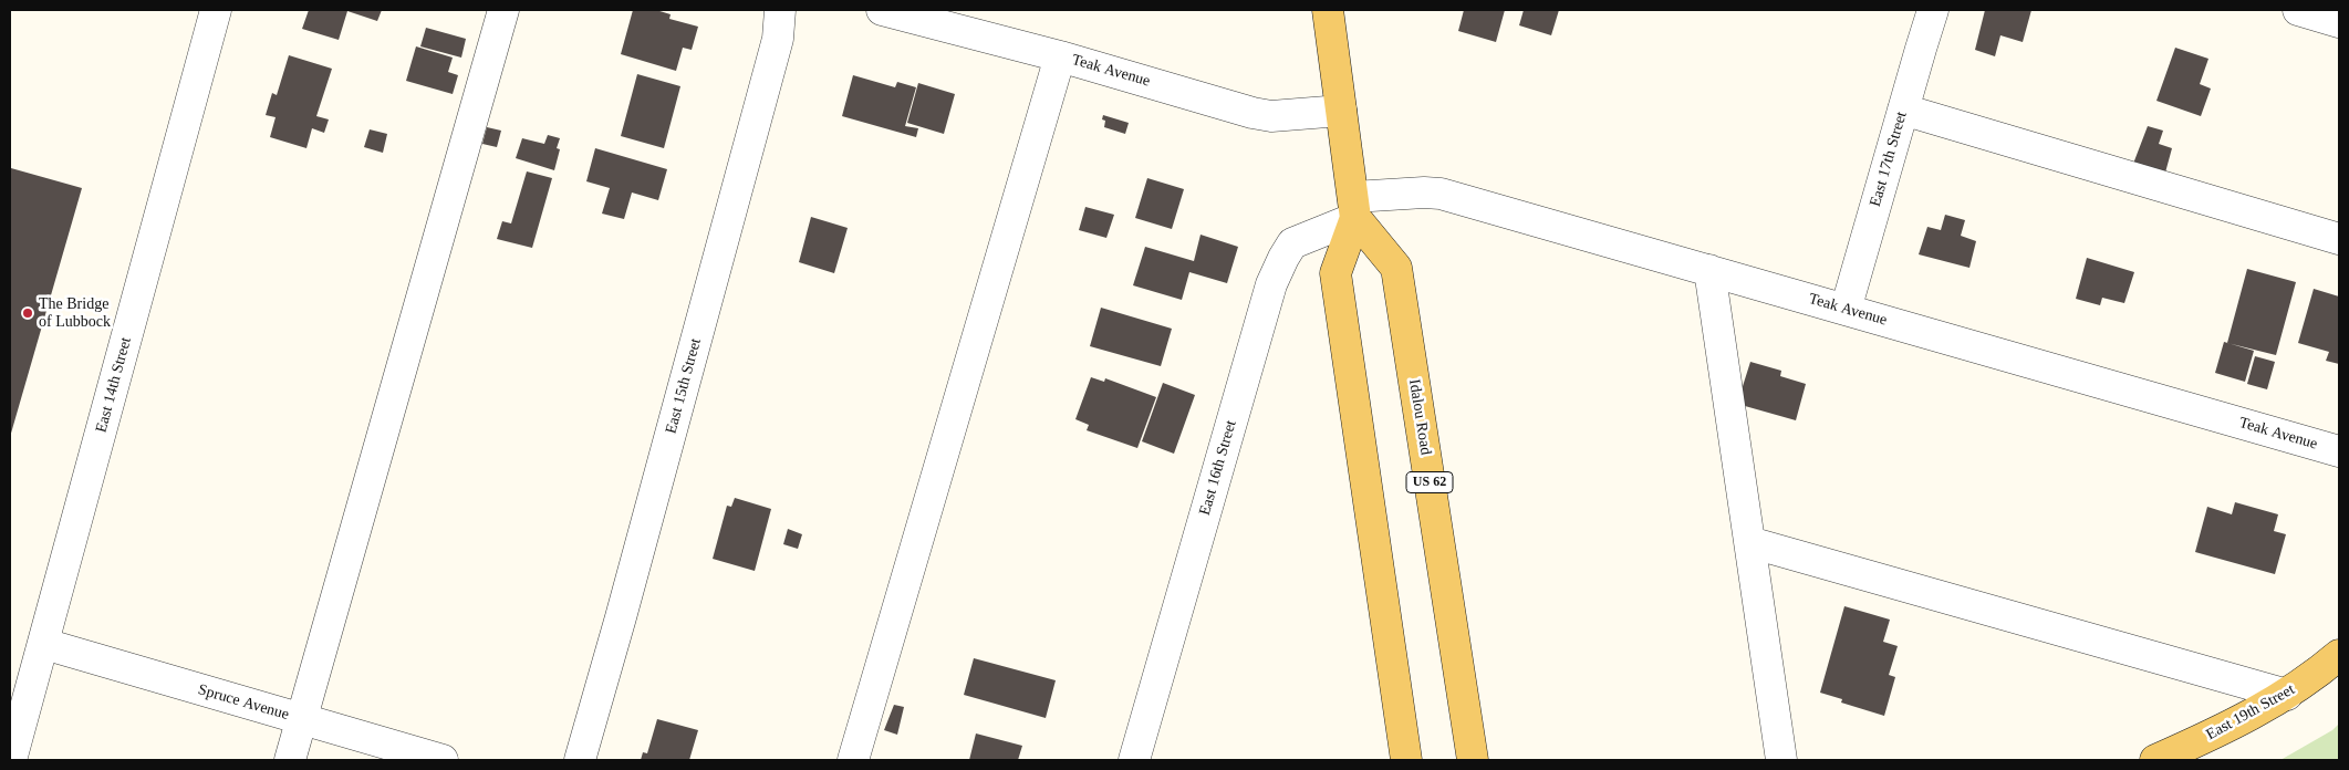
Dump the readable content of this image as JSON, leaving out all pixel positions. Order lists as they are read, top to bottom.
{
  "streets": {
    "main road": ["Idalou Road", "US 62", "East 19th Street"],
    "street": [
      "Teak Avenue",
      "East 17th Street",
      "East 14th Street",
      "East 15th Street",
      "East 16th Street",
      "Spruce Avenue"
    ]
  },
  "crossings": [
    ["Teak Avenue", "East 17th Street"],
    ["Teak Avenue", "Idalou Road"],
    ["Teak Avenue", "East 16th Street"],
    ["East 14th Street", "Spruce Avenue"],
    ["Idalou Road", "East 16th Street"]
  ],
  "places": ["The Bridge of Lubbock"]
}
